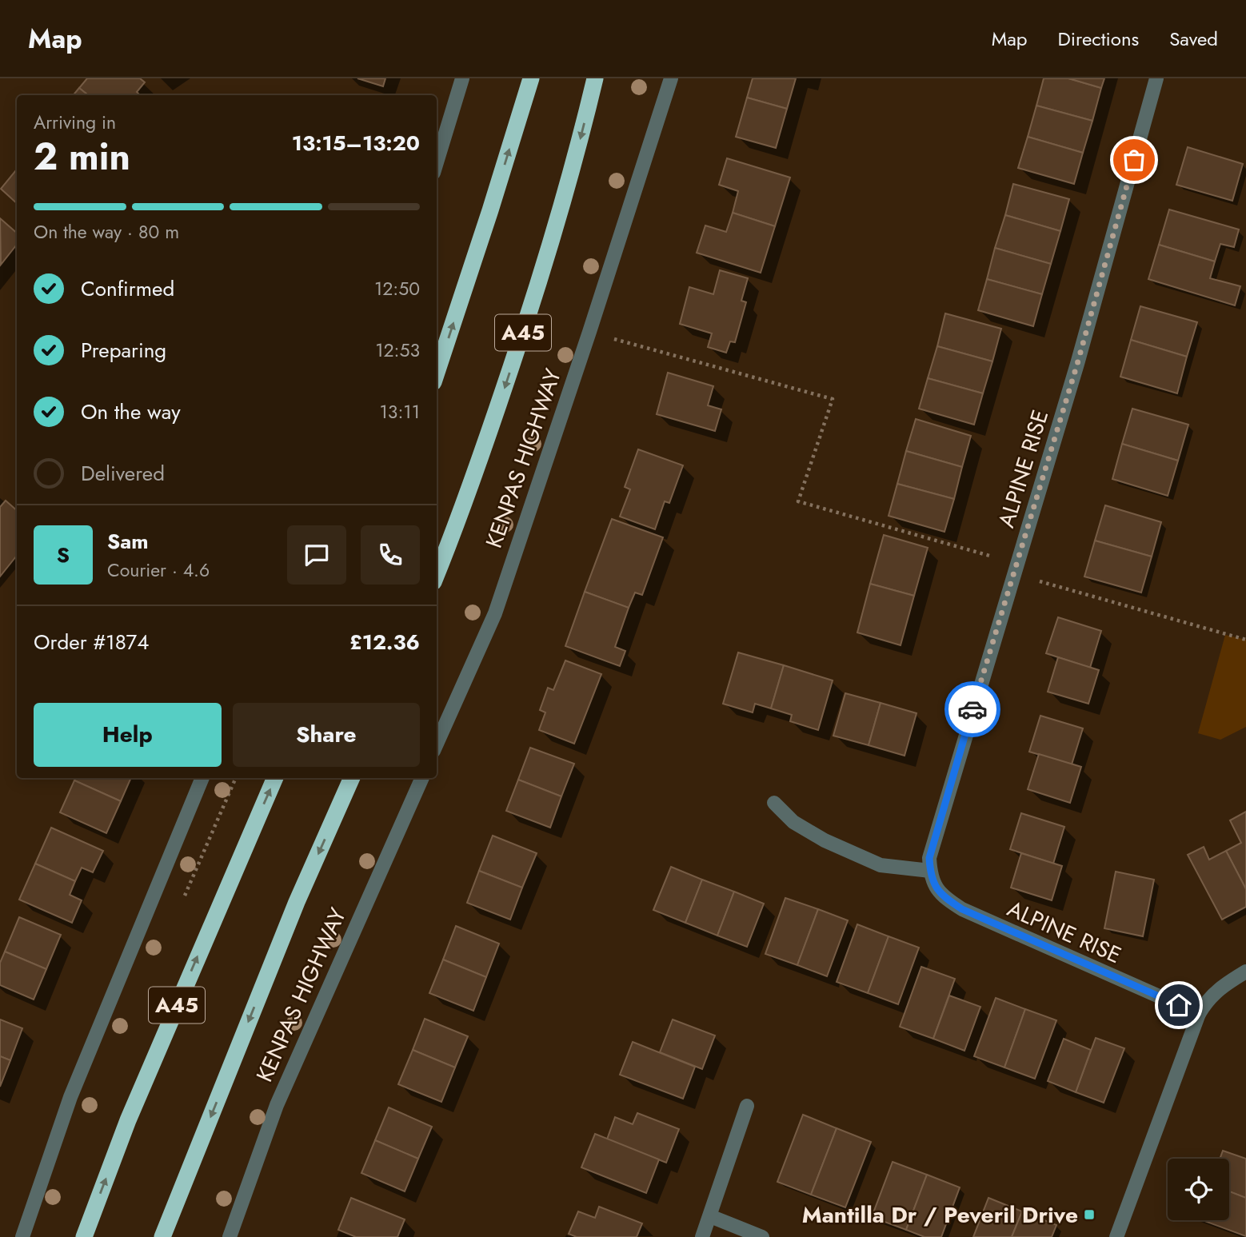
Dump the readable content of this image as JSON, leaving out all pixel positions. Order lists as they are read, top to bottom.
{
  "streets": {
    "highway": ["A45", "KENPAS HIGHWAY"],
    "street": ["ALPINE RISE"]
  },
  "places": {
    "transit": ["Mantilla Dr / Peveril Drive"]
  },
  "page": {
    "header": "Map",
    "nav": ["Map", "Directions", "Saved"],
    "heading": ["2 min", "Arriving in", "13:15–13:20"],
    "panel": [
      "Sam",
      "Courier · 4.6",
      "Order #1874",
      "£12.36"
    ],
    "bar": "On the way · 80 m",
    "list": [
      ["Confirmed", "12:50"],
      ["Preparing", "12:53"],
      ["On the way", "13:11"],
      "Delivered"
    ],
    "round": "S",
    "buttons": ["Help", "Share"]
  }
}
